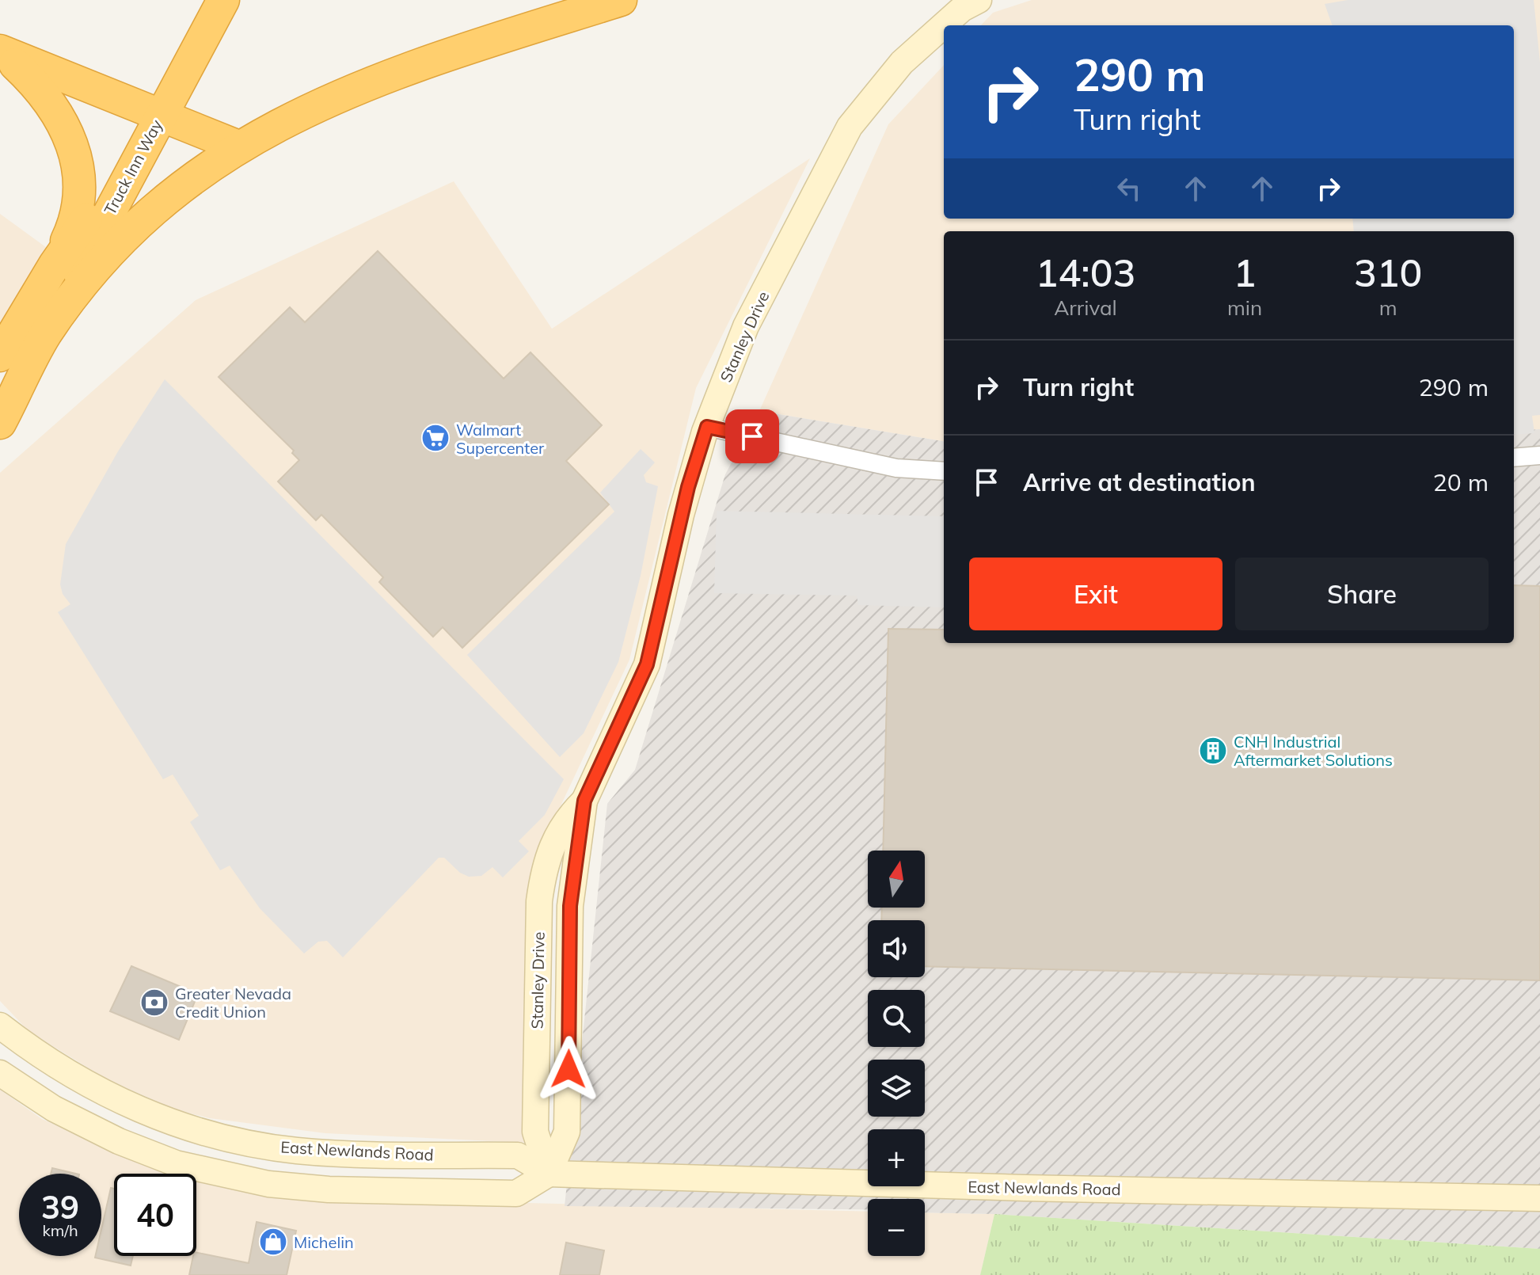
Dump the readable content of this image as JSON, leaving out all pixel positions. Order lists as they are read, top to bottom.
{
  "streets": {
    "highway": ["Truck Inn Way"],
    "street": ["Stanley Drive", "East Newlands Road"]
  },
  "crossings": [
    ["Stanley Drive", "East Newlands Road"]
  ],
  "places": {
    "supermarket": ["Walmart Supercenter"],
    "building": ["CNH Industrial Aftermarket Solutions"],
    "bank": ["Greater Nevada Credit Union"],
    "shop": ["Michelin"]
  },
  "north": "top",
  "page": {
    "turn": ["290 m", "Turn right"],
    "eta": [
      "14:03",
      "Arrival",
      "1",
      "min",
      "310",
      "m"
    ],
    "list": [
      {
        "name": "Turn right",
        "value": "290 m"
      },
      {
        "name": "Arrive at destination",
        "value": "20 m"
      }
    ],
    "buttons": ["Exit", "Share"],
    "map_buttons": ["+", "−"],
    "speed": "39 km/h",
    "limit": "40"
  }
}
